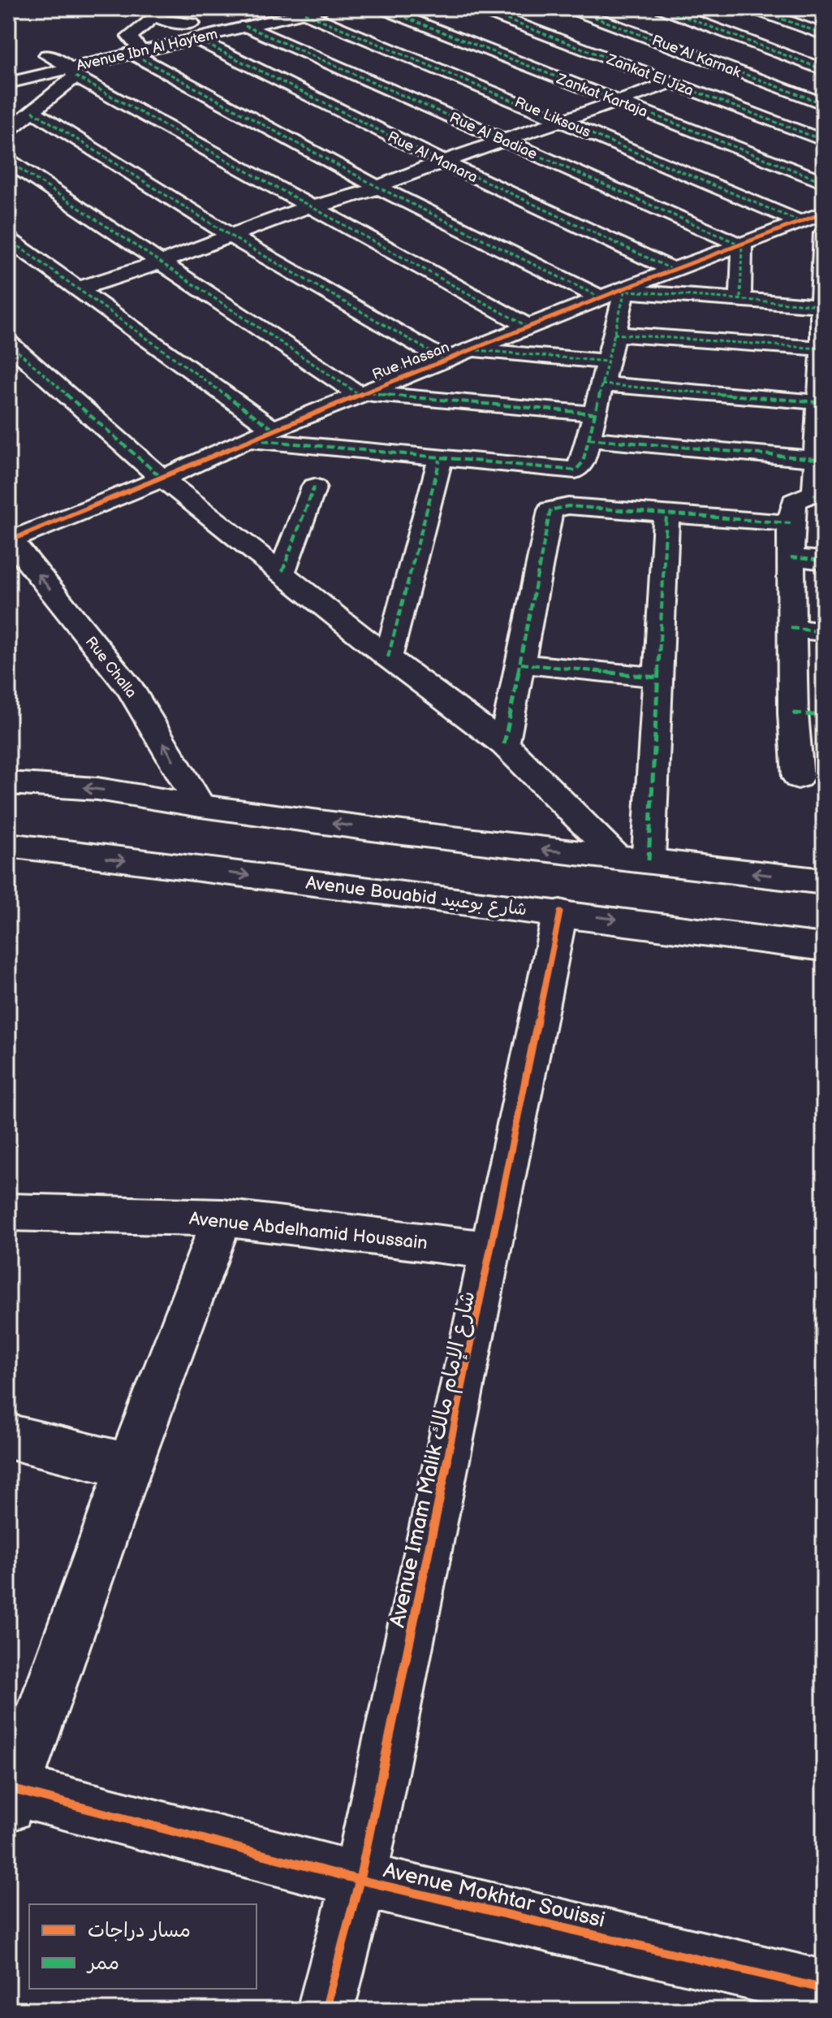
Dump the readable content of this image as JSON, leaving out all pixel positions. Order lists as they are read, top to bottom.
{
  "streets": {
    "street": [
      "Avenue Ibn Al Haytem",
      "Rue Al Karnak",
      "Zankat El Jiza",
      "Zankat Kartaja",
      "Rue Liksous",
      "Rue Al Badiae",
      "Rue Al Manara",
      "Rue Hassan",
      "Rue Challa",
      "Avenue Bouabid شارع بوعبيد",
      "Avenue Abdelhamid Houssain",
      "Avenue Imam Malik شارع الإمام مالك",
      "Avenue Mokhtar Souissi"
    ]
  },
  "crossings": [
    ["Avenue Ibn Al Haytem", "Rue Liksous"],
    ["Avenue Ibn Al Haytem", "Rue Al Badiae"],
    ["Avenue Ibn Al Haytem", "Rue Al Manara"],
    ["Rue Liksous", "Rue Hassan"],
    ["Rue Al Badiae", "Rue Hassan"],
    ["Rue Al Manara", "Rue Hassan"],
    ["Rue Hassan", "Rue Challa"],
    ["Avenue Bouabid شارع بوعبيد", "Avenue Imam Malik شارع الإمام مالك"],
    ["Avenue Abdelhamid Houssain", "Avenue Imam Malik شارع الإمام مالك"],
    ["Avenue Imam Malik شارع الإمام مالك", "Avenue Mokhtar Souissi"]
  ],
  "legend": ["مسار دراجات", "ممر"]
}
